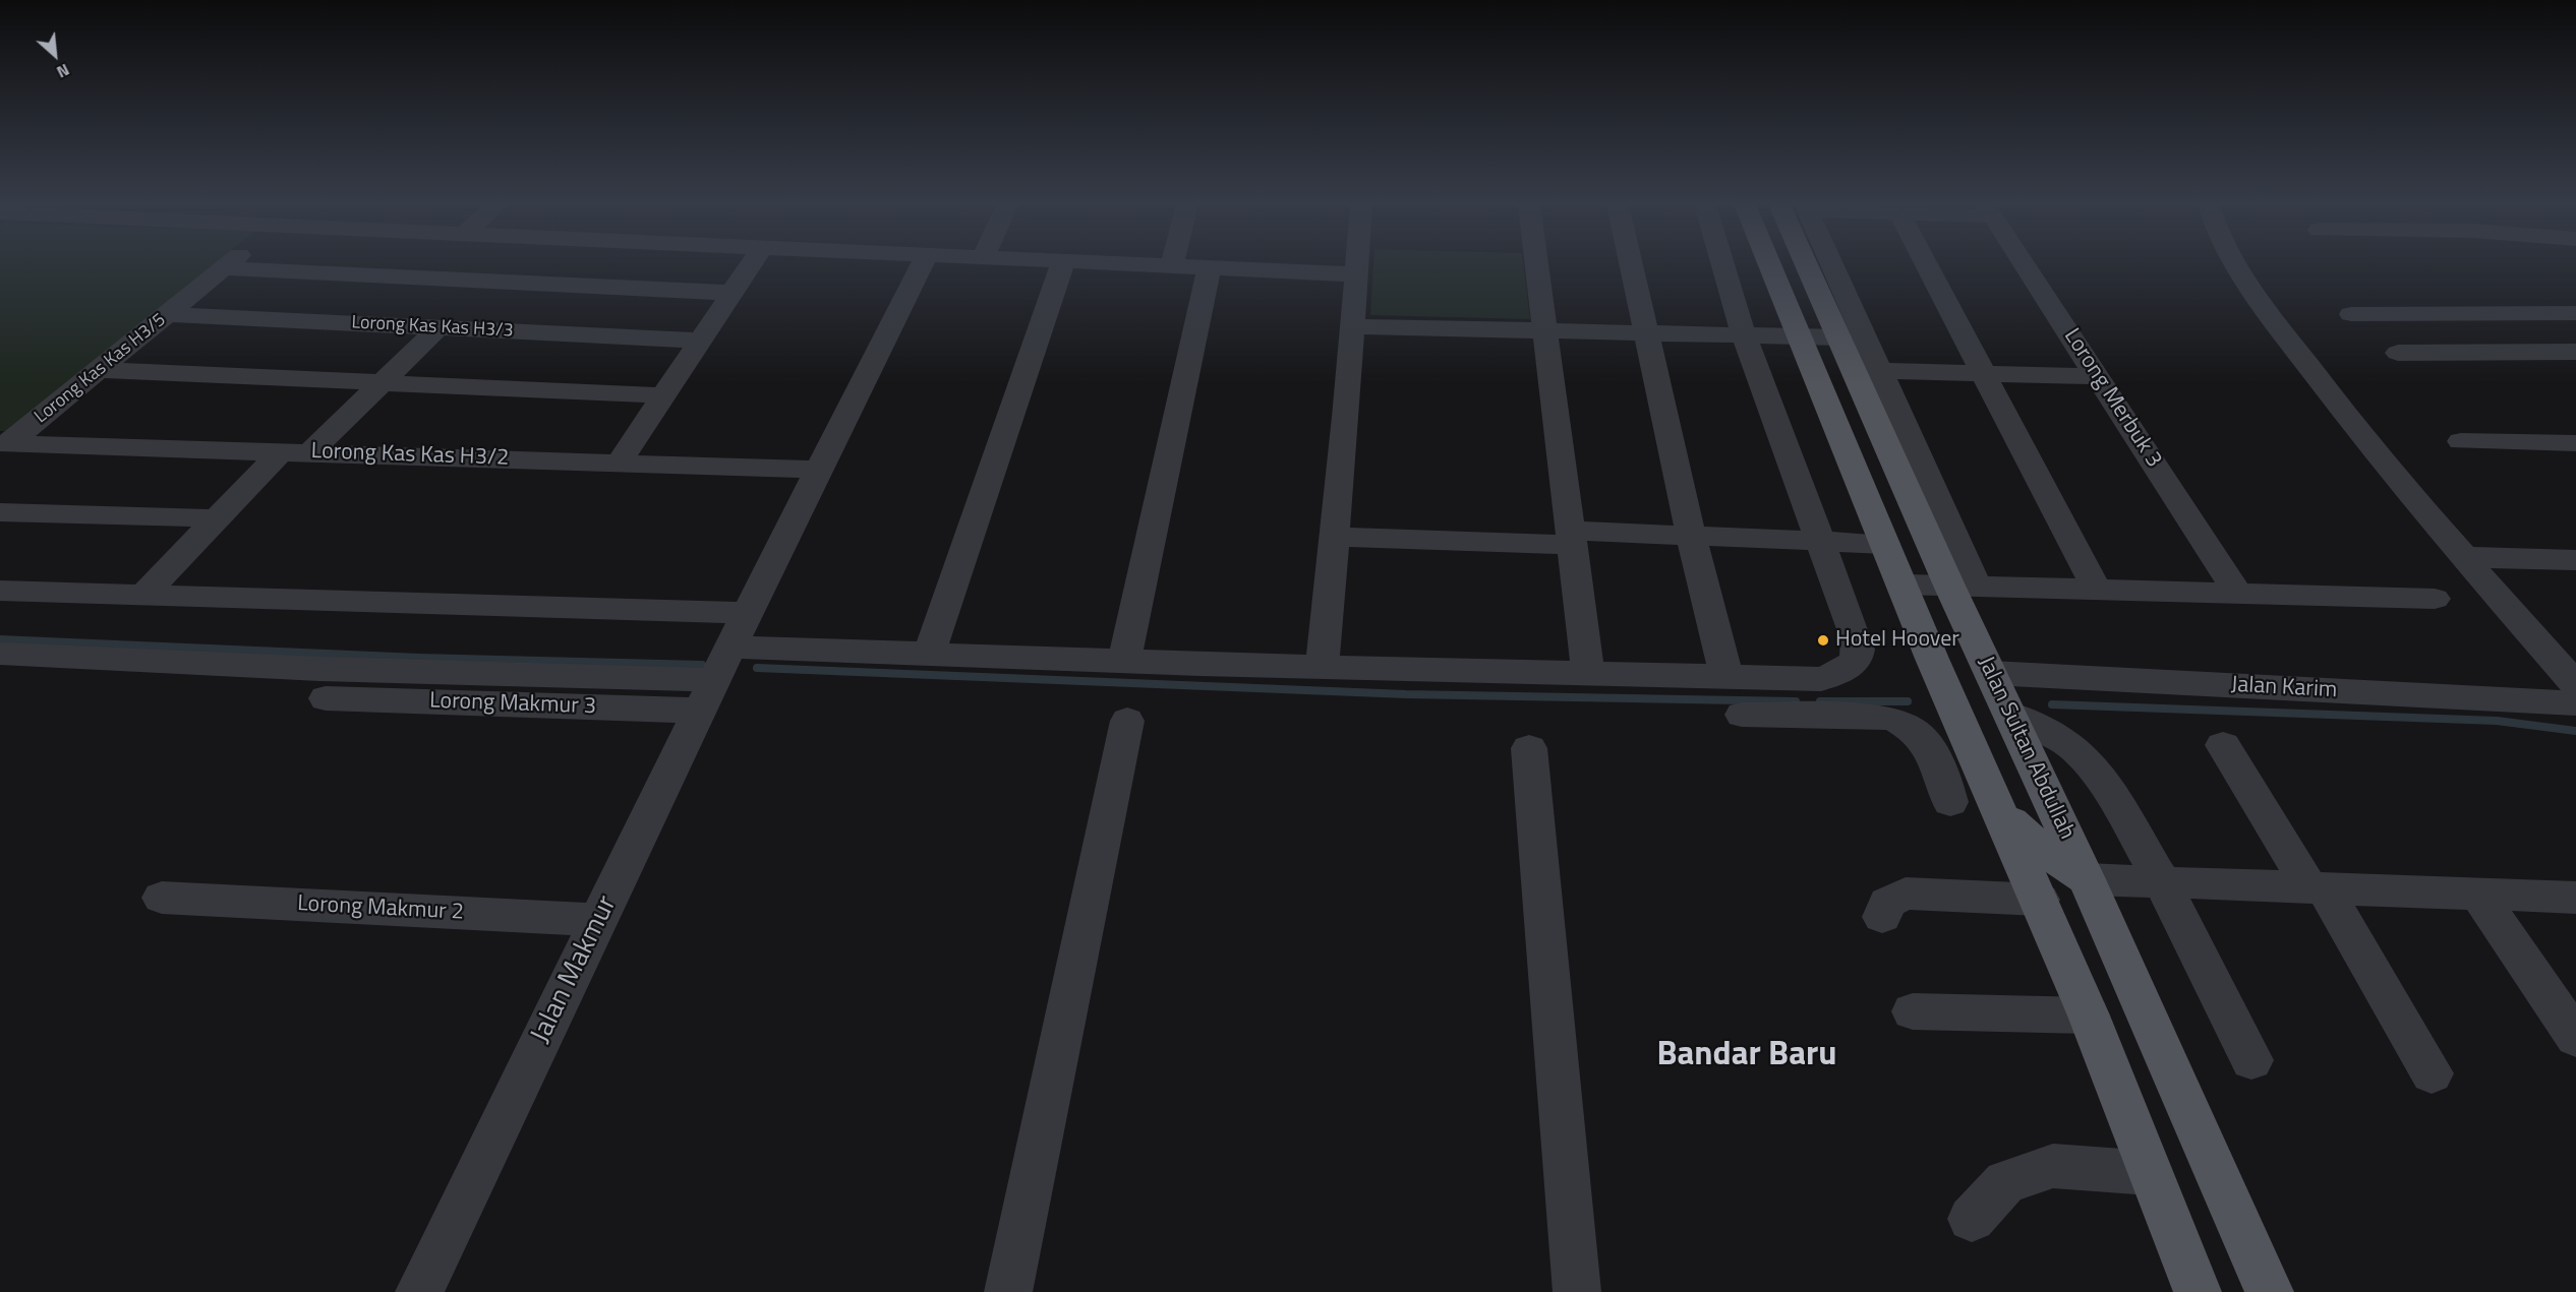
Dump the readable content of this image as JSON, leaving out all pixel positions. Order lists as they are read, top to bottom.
{
  "streets": {
    "main road": ["Jalan Sultan Abdullah"],
    "street": [
      "Lorong Kas Kas H3/3",
      "Lorong Kas Kas H3/5",
      "Lorong Merbuk 3",
      "Lorong Kas Kas H3/2",
      "Jalan Karim",
      "Lorong Makmur 3",
      "Lorong Makmur 2",
      "Jalan Makmur"
    ]
  },
  "crossings": [
    ["Lorong Kas Kas H3/3", "Lorong Kas Kas H3/5"],
    ["Lorong Kas Kas H3/5", "Lorong Kas Kas H3/2"],
    ["Lorong Kas Kas H3/2", "Jalan Makmur"],
    ["Jalan Karim", "Jalan Sultan Abdullah"],
    ["Lorong Makmur 3", "Jalan Makmur"],
    ["Lorong Makmur 2", "Jalan Makmur"]
  ],
  "districts": ["Bandar Baru"],
  "places": ["Hotel Hoover"],
  "north": "bottom right"
}
